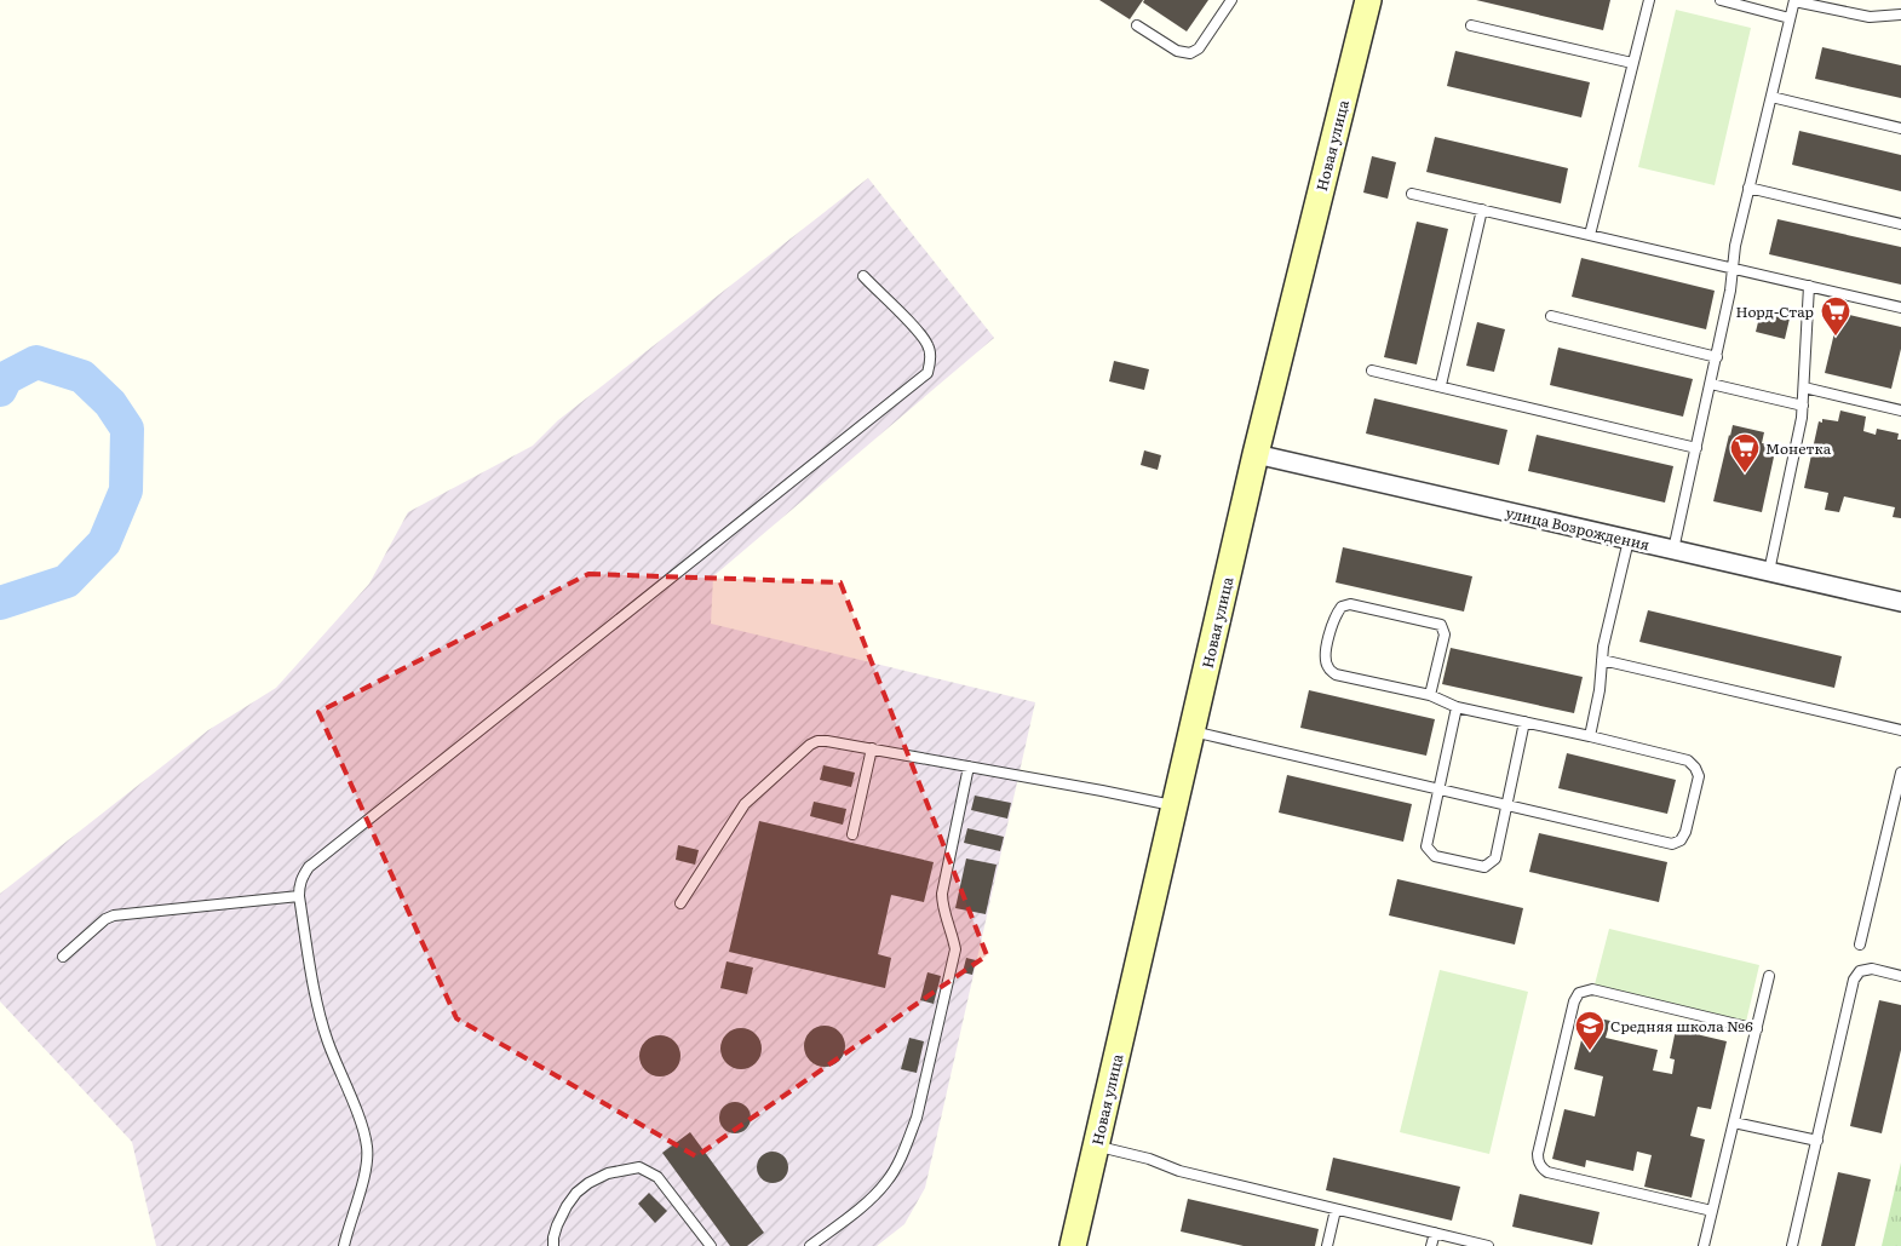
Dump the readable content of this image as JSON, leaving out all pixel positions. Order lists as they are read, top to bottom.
{
  "streets": {
    "street": ["Новая улица", "улица Возрождения"]
  },
  "crossings": [
    ["Новая улица", "улица Возрождения"]
  ],
  "places": {
    "supermarket": ["Норд-Стар", "Монетка"],
    "school or university": ["Средняя школа №6"]
  }
}
